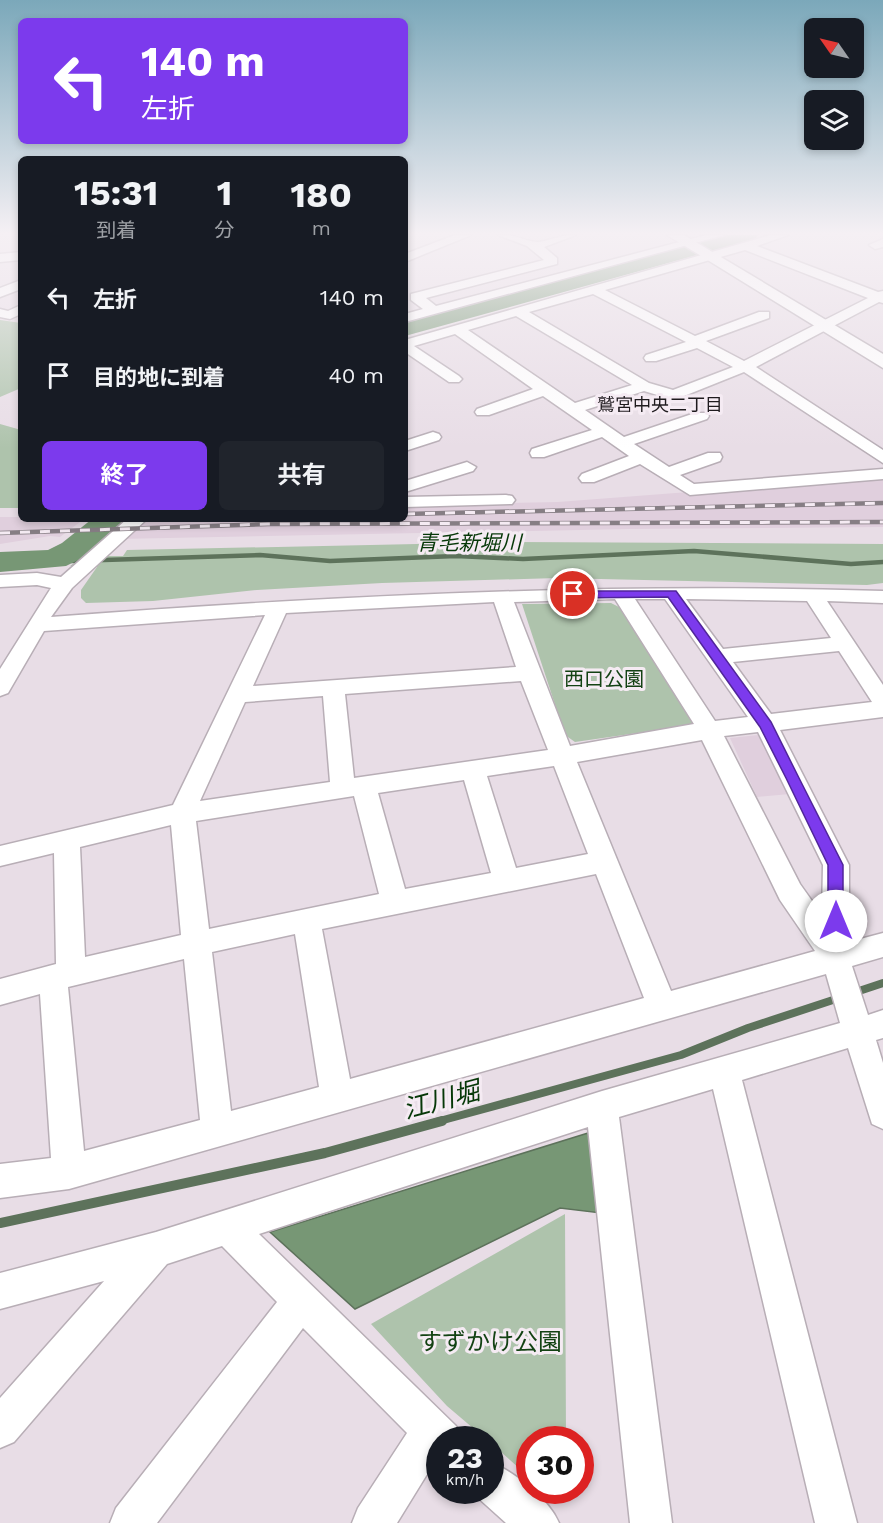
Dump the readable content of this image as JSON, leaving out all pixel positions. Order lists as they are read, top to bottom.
{
  "districts": ["鷲宮中央二丁目"],
  "water": ["青毛新堀川", "江川堀"],
  "parks": ["西口公園", "すずかけ公園"],
  "north": "top left",
  "page": {
    "turn": ["140 m", "左折"],
    "eta": [
      "15:31",
      "到着",
      "1",
      "分",
      "180",
      "m"
    ],
    "list": [
      {
        "name": "左折",
        "value": "140 m"
      },
      {
        "name": "目的地に到着",
        "value": "40 m"
      }
    ],
    "buttons": ["終了", "共有"],
    "speed": "23 km/h",
    "limit": "30"
  }
}
